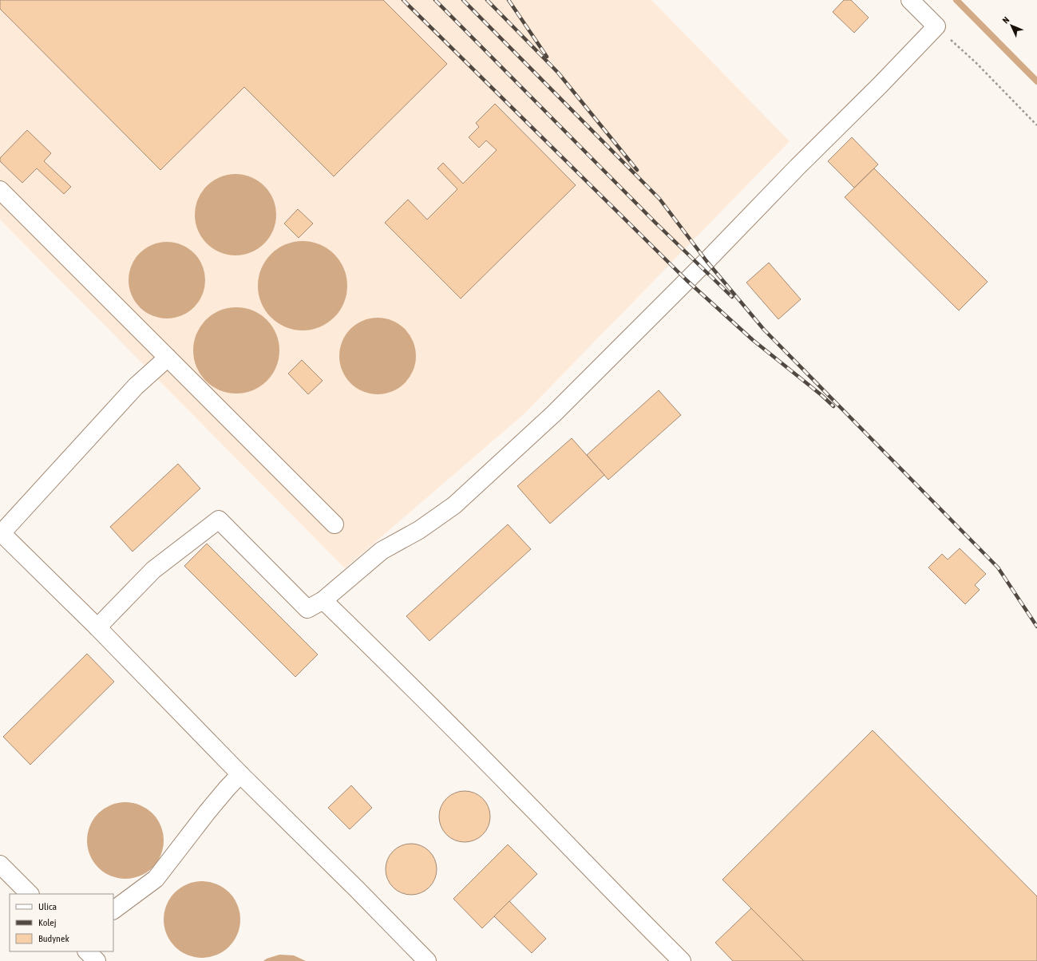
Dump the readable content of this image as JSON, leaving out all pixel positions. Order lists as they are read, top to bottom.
{
  "legend": ["Ulica", "Kolej", "Budynek"],
  "north": "top left"
}
